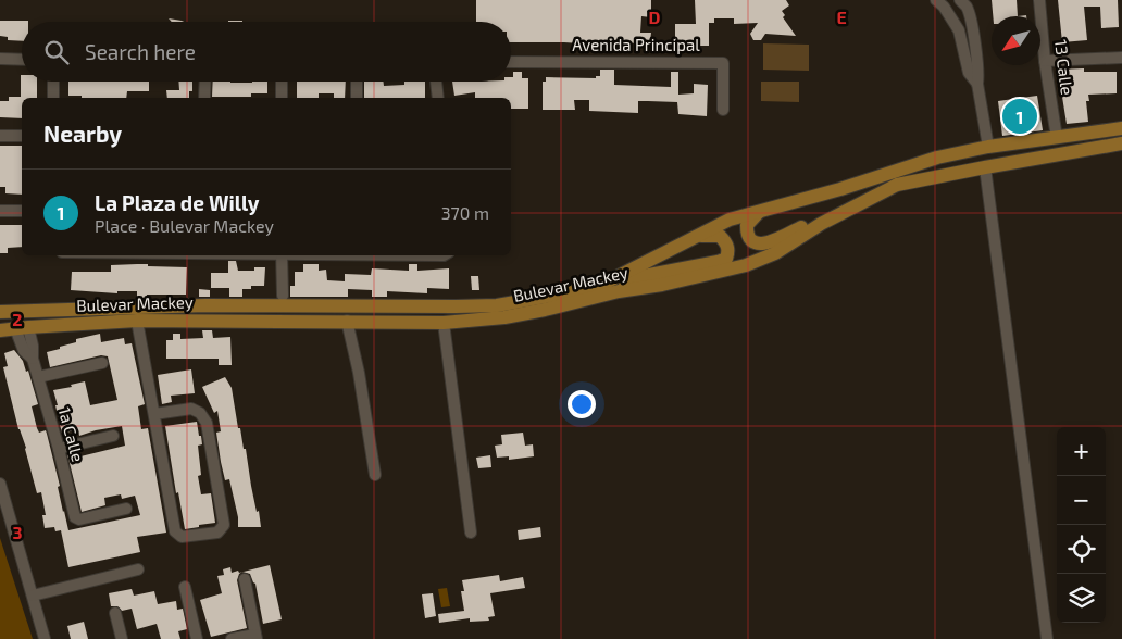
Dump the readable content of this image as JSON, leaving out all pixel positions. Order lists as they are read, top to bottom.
{
  "streets": {
    "main road": ["Bulevar Mackey"],
    "street": ["Avenida Principal", "13 Calle", "1a Calle"]
  },
  "crossings": [
    ["13 Calle", "Bulevar Mackey"],
    ["Bulevar Mackey", "1a Calle"]
  ],
  "north": "bottom left",
  "page": {
    "search": "Search here",
    "pins": "1",
    "heading": "Nearby",
    "list": [
      {
        "mark": "1",
        "name": "La Plaza de Willy",
        "note": "Place · Bulevar Mackey",
        "value": "370 m"
      }
    ],
    "map_buttons": ["+", "−"]
  },
  "grid": {
    "columns": ["D", "E"],
    "rows": ["2", "3"]
  }
}
